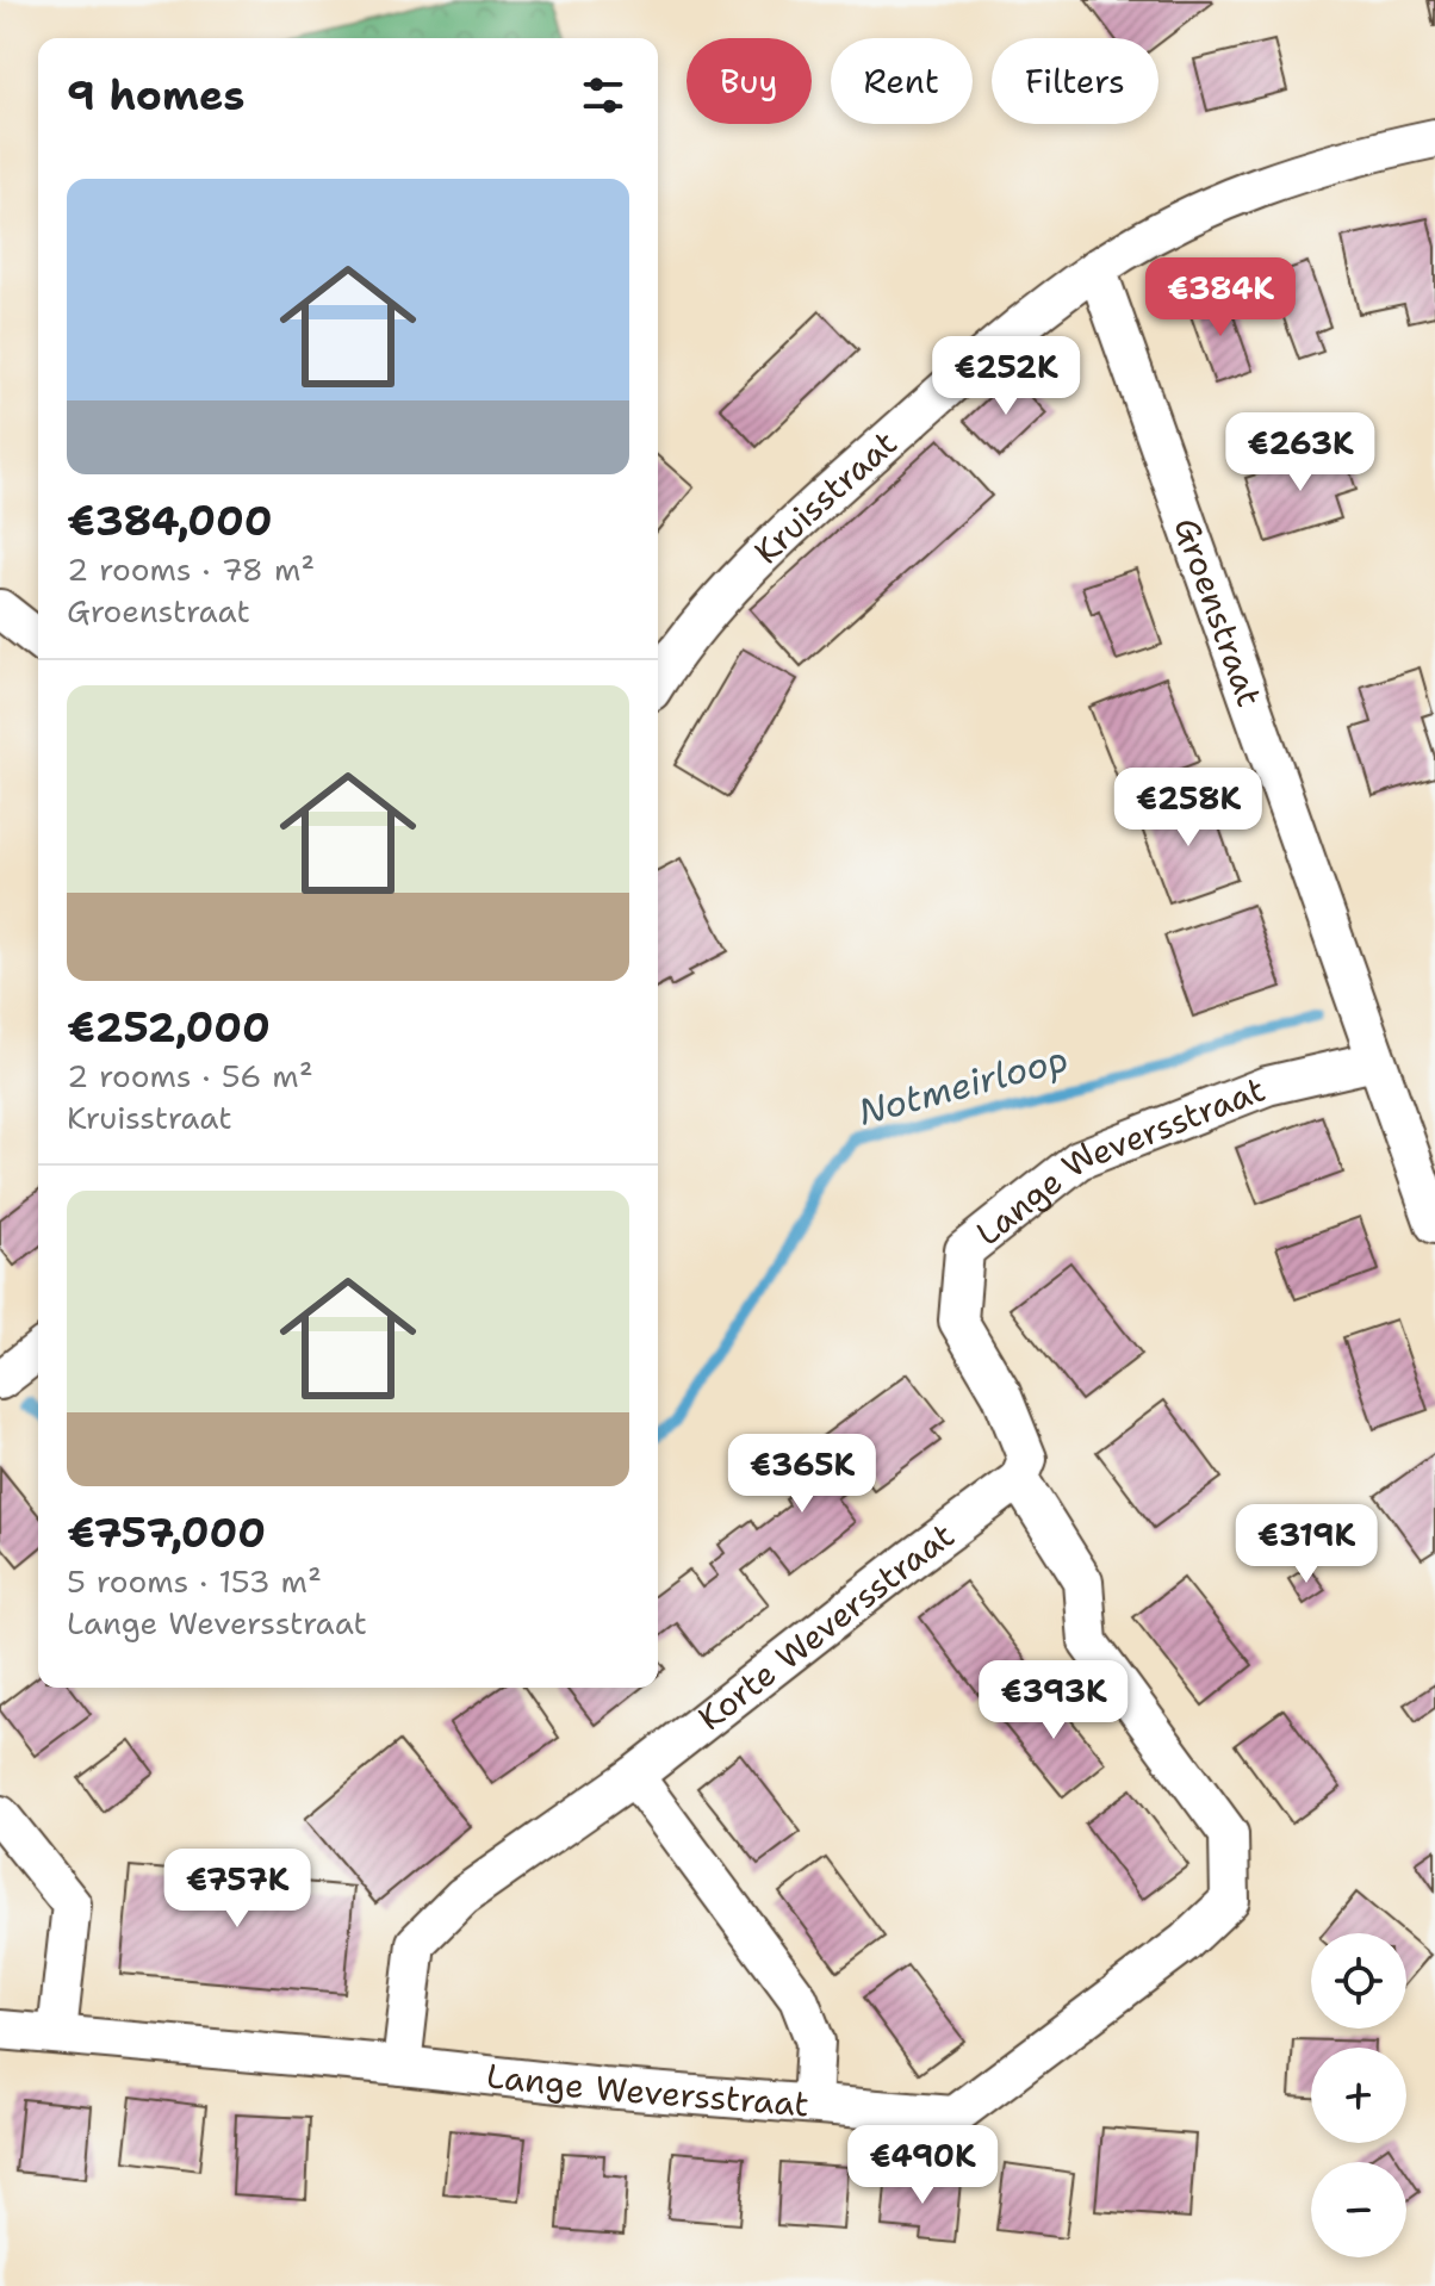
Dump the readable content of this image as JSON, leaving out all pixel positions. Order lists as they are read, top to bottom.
{
  "streets": {
    "street": [
      "Kruisstraat",
      "Groenstraat",
      "Lange Weversstraat",
      "Korte Weversstraat"
    ]
  },
  "crossings": [
    ["Kruisstraat", "Groenstraat"],
    ["Groenstraat", "Lange Weversstraat"],
    ["Lange Weversstraat", "Korte Weversstraat"]
  ],
  "water": ["Notmeirloop"],
  "page": {
    "chip": ["Buy", "Rent", "Filters"],
    "heading": "9 homes",
    "list": [
      {
        "name": "€384,000",
        "note": "2 rooms · 78 m² · Groenstraat"
      },
      {
        "name": "€252,000",
        "note": "2 rooms · 56 m² · Kruisstraat"
      },
      {
        "name": "€757,000",
        "note": "5 rooms · 153 m² · Lange Weversstraat"
      }
    ],
    "price": [
      "€384K",
      "€252K",
      "€263K",
      "€258K",
      "€365K",
      "€319K",
      "€393K",
      "€757K",
      "€490K"
    ],
    "map_buttons": ["+", "−"]
  }
}
